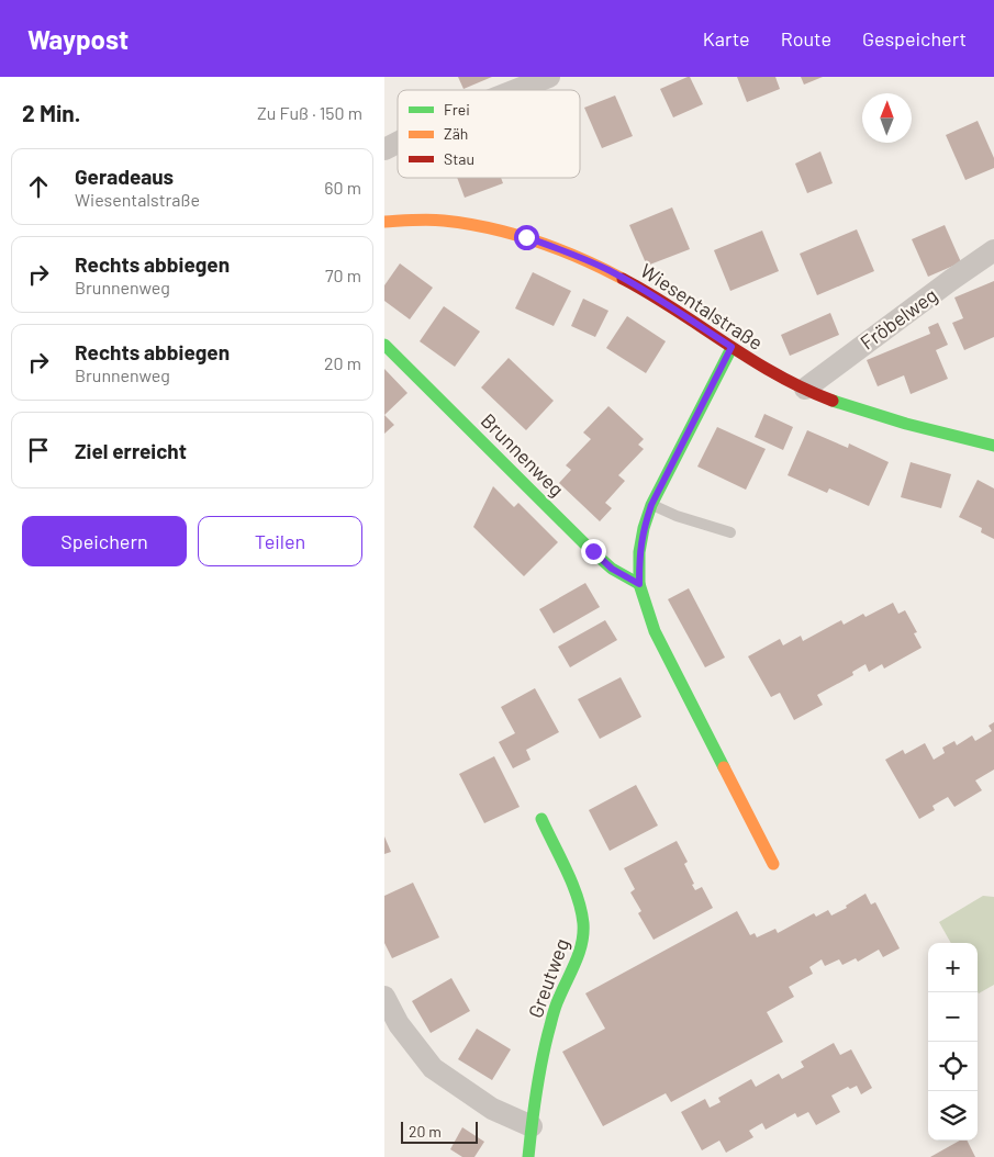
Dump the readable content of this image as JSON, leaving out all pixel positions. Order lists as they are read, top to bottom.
{
  "streets": {
    "street": [
      "Wiesentalstraße",
      "Fröbelweg",
      "Brunnenweg",
      "Greutweg"
    ]
  },
  "crossings": [
    ["Wiesentalstraße", "Fröbelweg"]
  ],
  "legend": ["Frei", "Zäh", "Stau"],
  "scale_bar": "20 m",
  "north": "top",
  "page": {
    "header": "Waypost",
    "nav": ["Karte", "Route", "Gespeichert"],
    "heading": ["2 Min.", "Zu Fuß · 150 m"],
    "list": [
      ["Geradeaus", "Wiesentalstraße", "60 m"],
      ["Rechts abbiegen", "Brunnenweg", "70 m"],
      ["Rechts abbiegen", "Brunnenweg", "20 m"],
      "Ziel erreicht"
    ],
    "buttons": ["Speichern", "Teilen"],
    "map_buttons": ["+", "−"],
    "scale": "20 m"
  }
}
